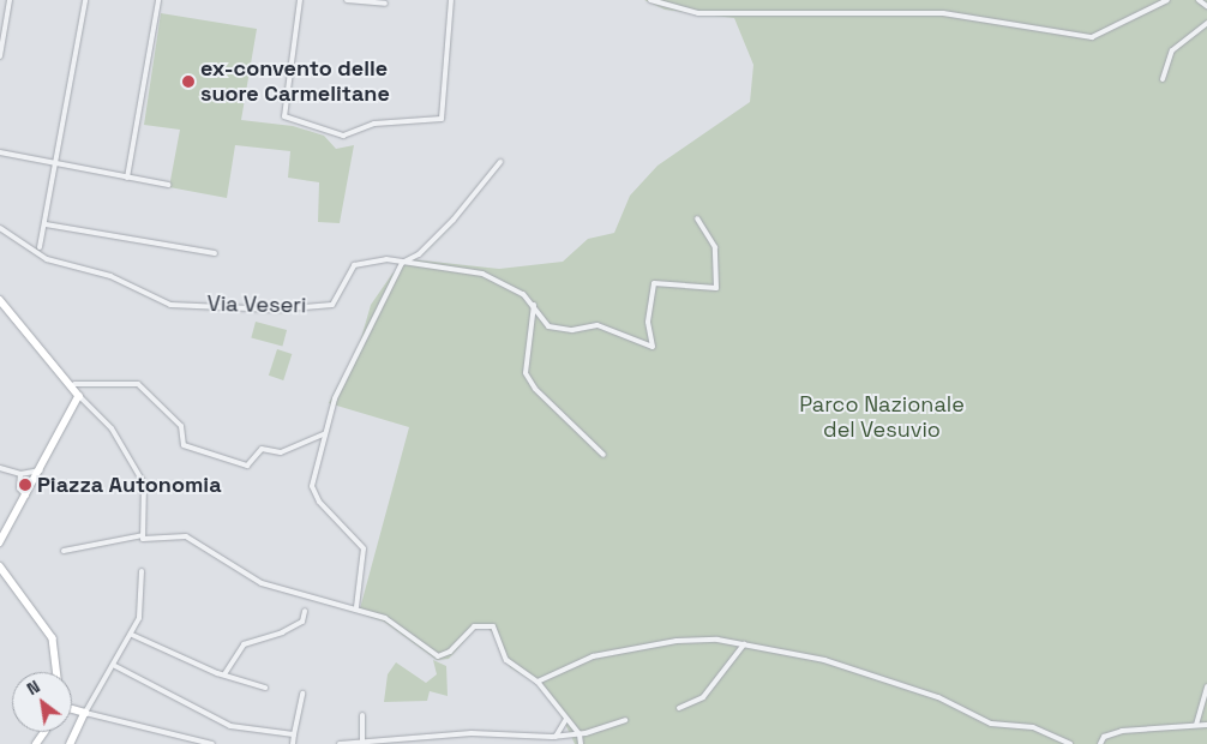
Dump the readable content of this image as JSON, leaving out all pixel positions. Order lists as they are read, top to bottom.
{
  "streets": {
    "street": ["Via Veseri"]
  },
  "parks": ["Parco Nazionale del Vesuvio"],
  "places": ["ex-convento delle suore Carmelitane", "Piazza Autonomia"],
  "north": "top left"
}
